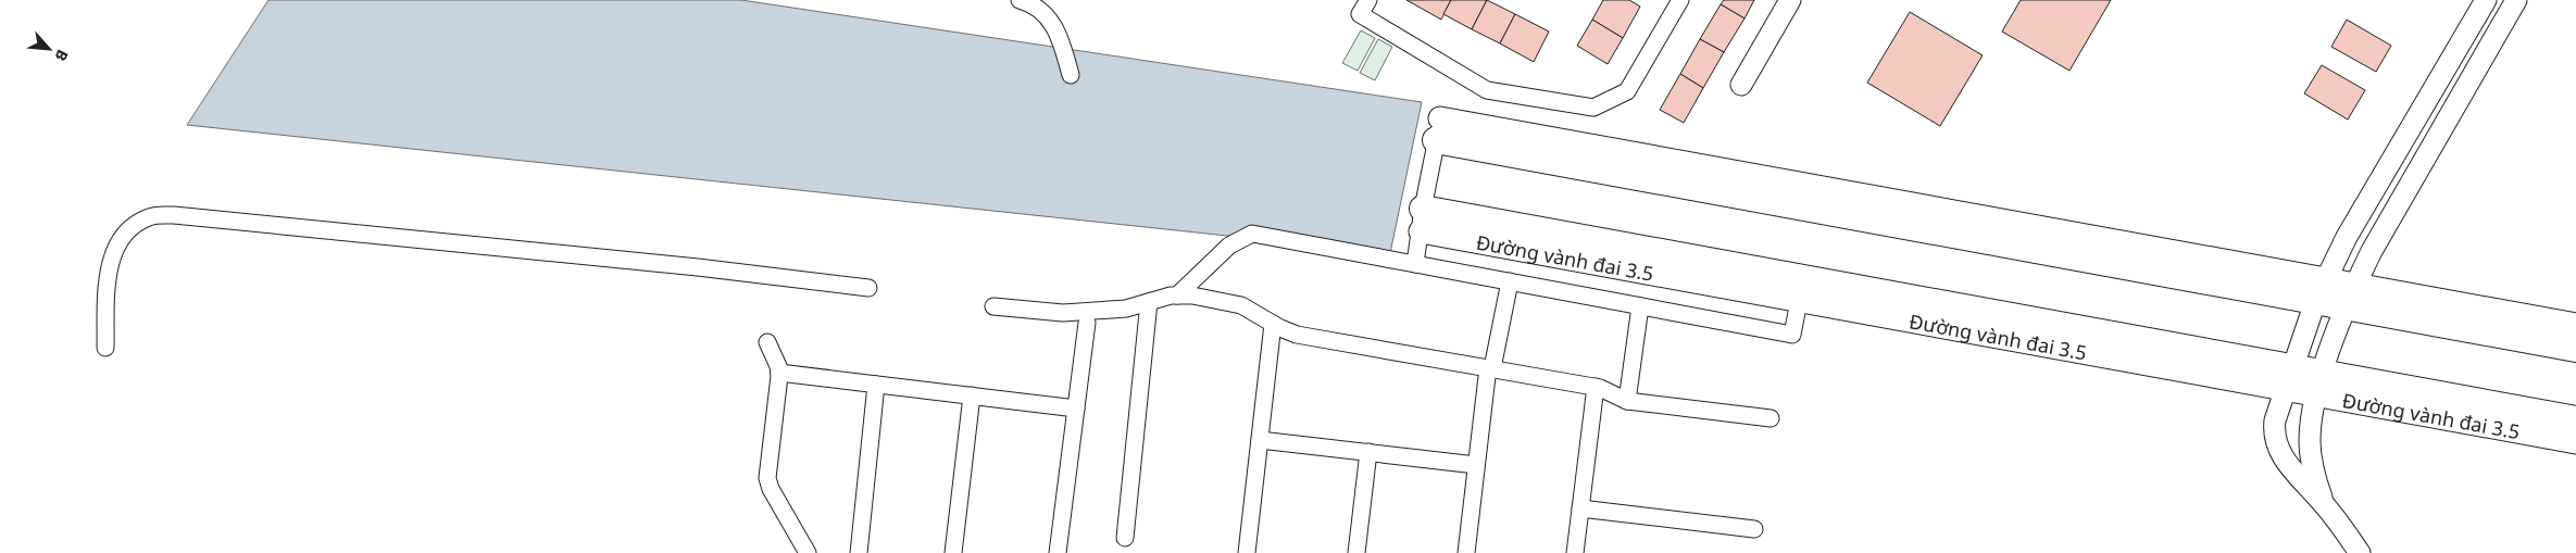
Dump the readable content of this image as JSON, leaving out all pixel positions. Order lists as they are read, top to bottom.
{
  "streets": {
    "main road": ["Đường vành đai 3.5"]
  },
  "north": "bottom right"
}
